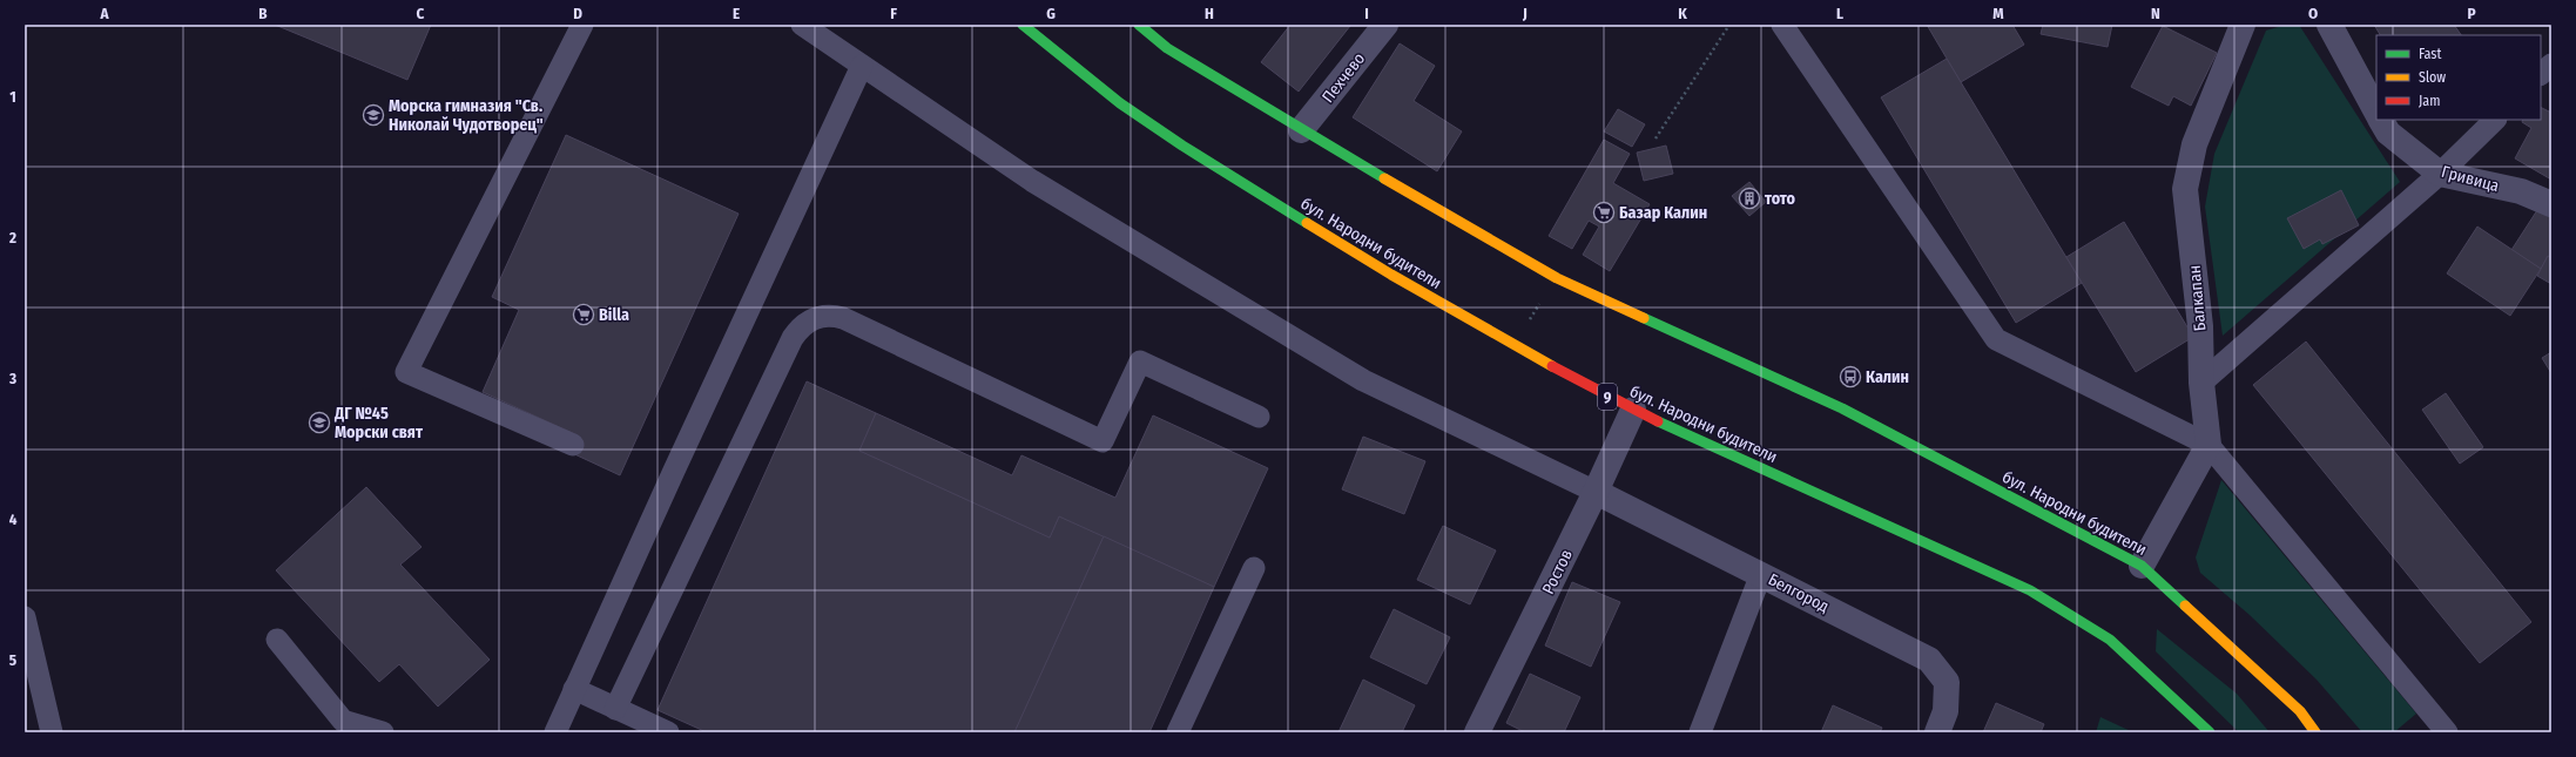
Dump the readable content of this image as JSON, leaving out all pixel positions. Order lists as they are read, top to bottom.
{
  "streets": {
    "main road": ["бул. Народни будители", "9"],
    "street": [
      "Пехчево",
      "Гривица",
      "Балкапан",
      "Ростов",
      "Белгород"
    ]
  },
  "crossings": [
    ["Пехчево", "бул. Народни будители"],
    ["бул. Народни будители", "Ростов"],
    ["Ростов", "Белгород"]
  ],
  "places": {
    "school or university": ["Морска гимназия \"Св. Николай Чудотворец\"", "ДГ №45 Морски свят"],
    "building": ["тото"],
    "supermarket": ["Базар Калин", "Billa"],
    "bus stop": ["Калин"]
  },
  "legend": ["Fast", "Slow", "Jam"],
  "grid": {
    "columns": [
      "A",
      "B",
      "C",
      "D",
      "E",
      "F",
      "G",
      "H",
      "I",
      "J",
      "K",
      "L",
      "M",
      "N",
      "O",
      "P"
    ],
    "rows": [
      "1",
      "2",
      "3",
      "4",
      "5"
    ]
  }
}
